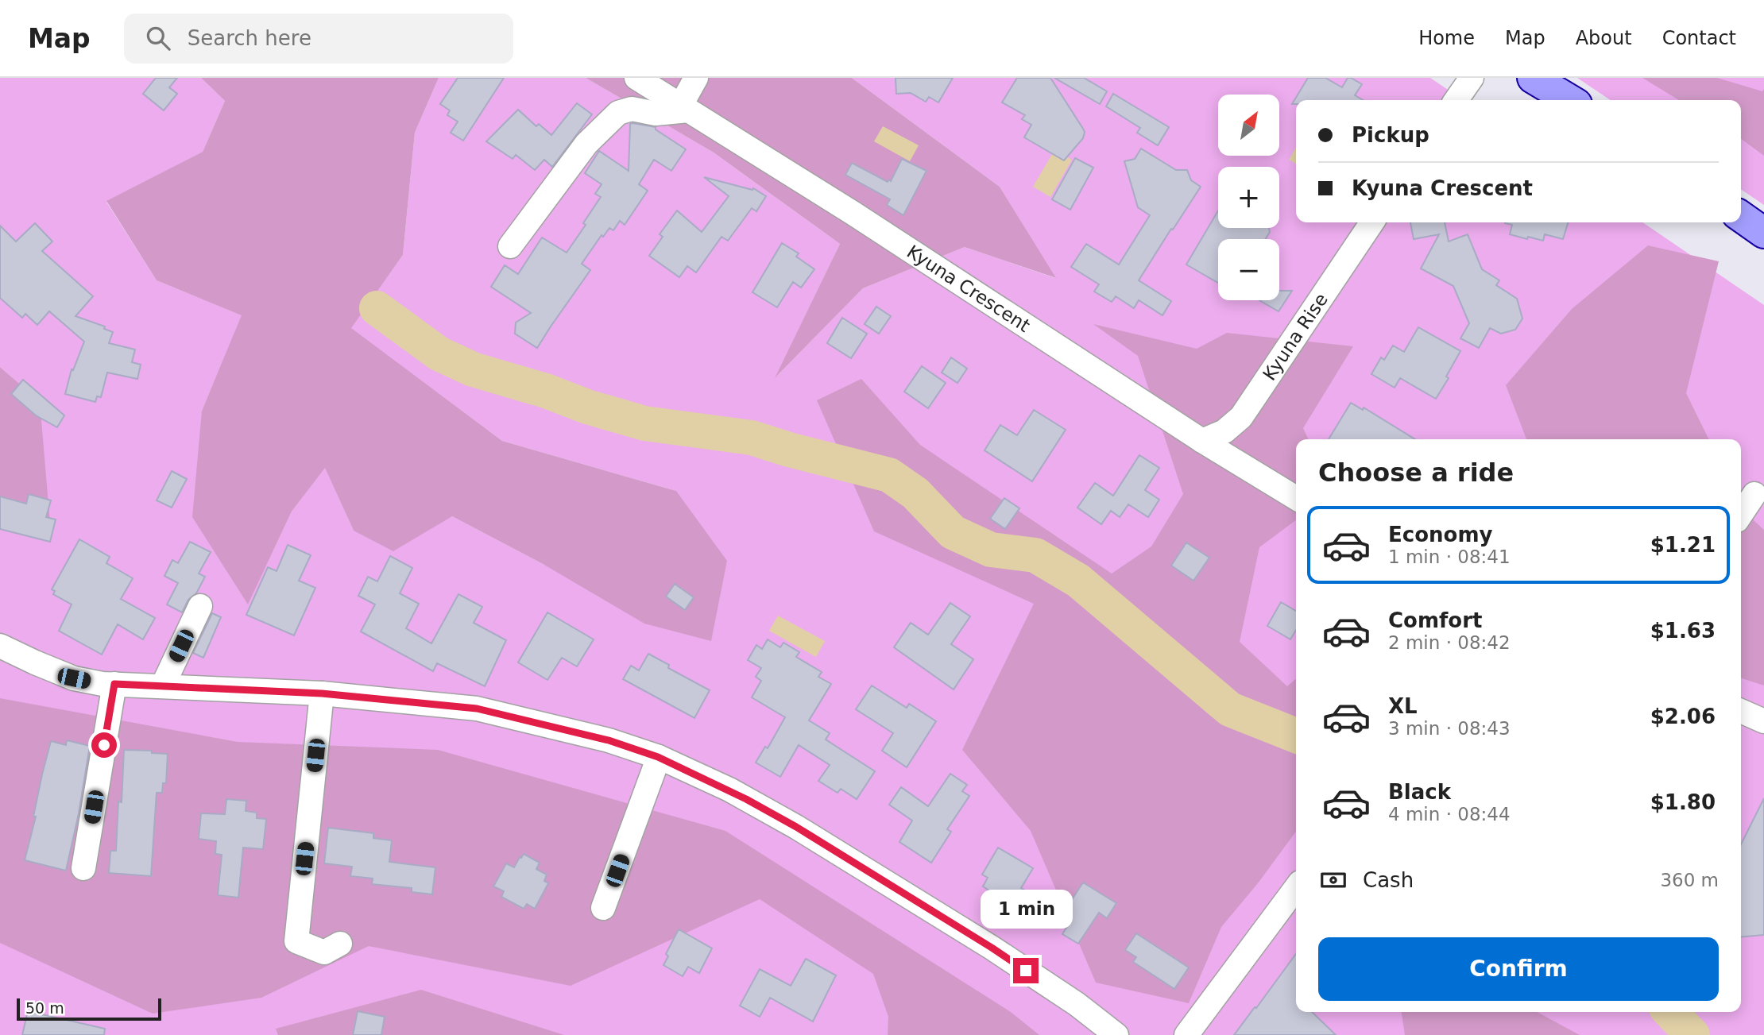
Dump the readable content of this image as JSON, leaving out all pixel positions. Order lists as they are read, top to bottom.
{
  "streets": {
    "street": ["Kyuna Crescent", "Kyuna Rise"]
  },
  "crossings": [
    ["Kyuna Crescent", "Kyuna Rise"]
  ],
  "scale_bar": "50 m",
  "north": "top right",
  "page": {
    "header": "Map",
    "search": "Search here",
    "nav": [
      "Home",
      "Map",
      "About",
      "Contact"
    ],
    "map_buttons": ["+", "−"],
    "banner": ["Pickup", "Kyuna Crescent"],
    "heading": "Choose a ride",
    "list": [
      {
        "name": "Economy",
        "note": "1 min · 08:41",
        "value": "$1.21"
      },
      {
        "name": "Comfort",
        "note": "2 min · 08:42",
        "value": "$1.63"
      },
      {
        "name": "XL",
        "note": "3 min · 08:43",
        "value": "$2.06"
      },
      {
        "name": "Black",
        "note": "4 min · 08:44",
        "value": "$1.80"
      }
    ],
    "pay": ["Cash", "360 m"],
    "bubble": "1 min",
    "buttons": "Confirm",
    "scale": "50 m"
  }
}
